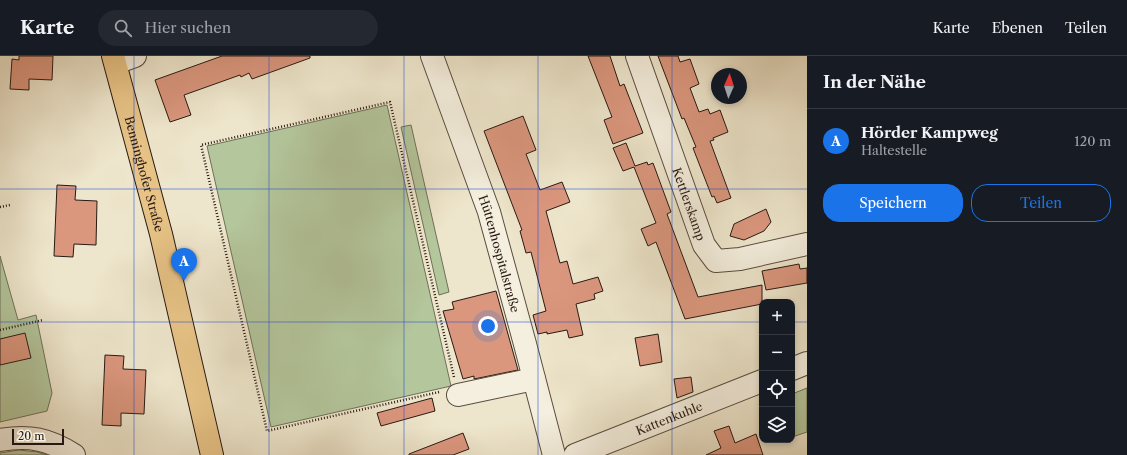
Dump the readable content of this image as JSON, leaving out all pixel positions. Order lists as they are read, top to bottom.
{
  "streets": {
    "main road": ["Benninghofer Straße"],
    "street": ["Kettlerskamp", "Hüttenhospitalstraße", "Kattenkuhle"]
  },
  "scale_bar": "20 m",
  "north": "top",
  "page": {
    "header": "Karte",
    "search": "Hier suchen",
    "nav": ["Karte", "Ebenen", "Teilen"],
    "heading": "In der Nähe",
    "list": [
      {
        "mark": "A",
        "name": "Hörder Kampweg",
        "note": "Haltestelle",
        "value": "120 m"
      }
    ],
    "buttons": ["Speichern", "Teilen"],
    "pins": "A",
    "map_buttons": ["+", "−"],
    "scale": "20 m"
  }
}
